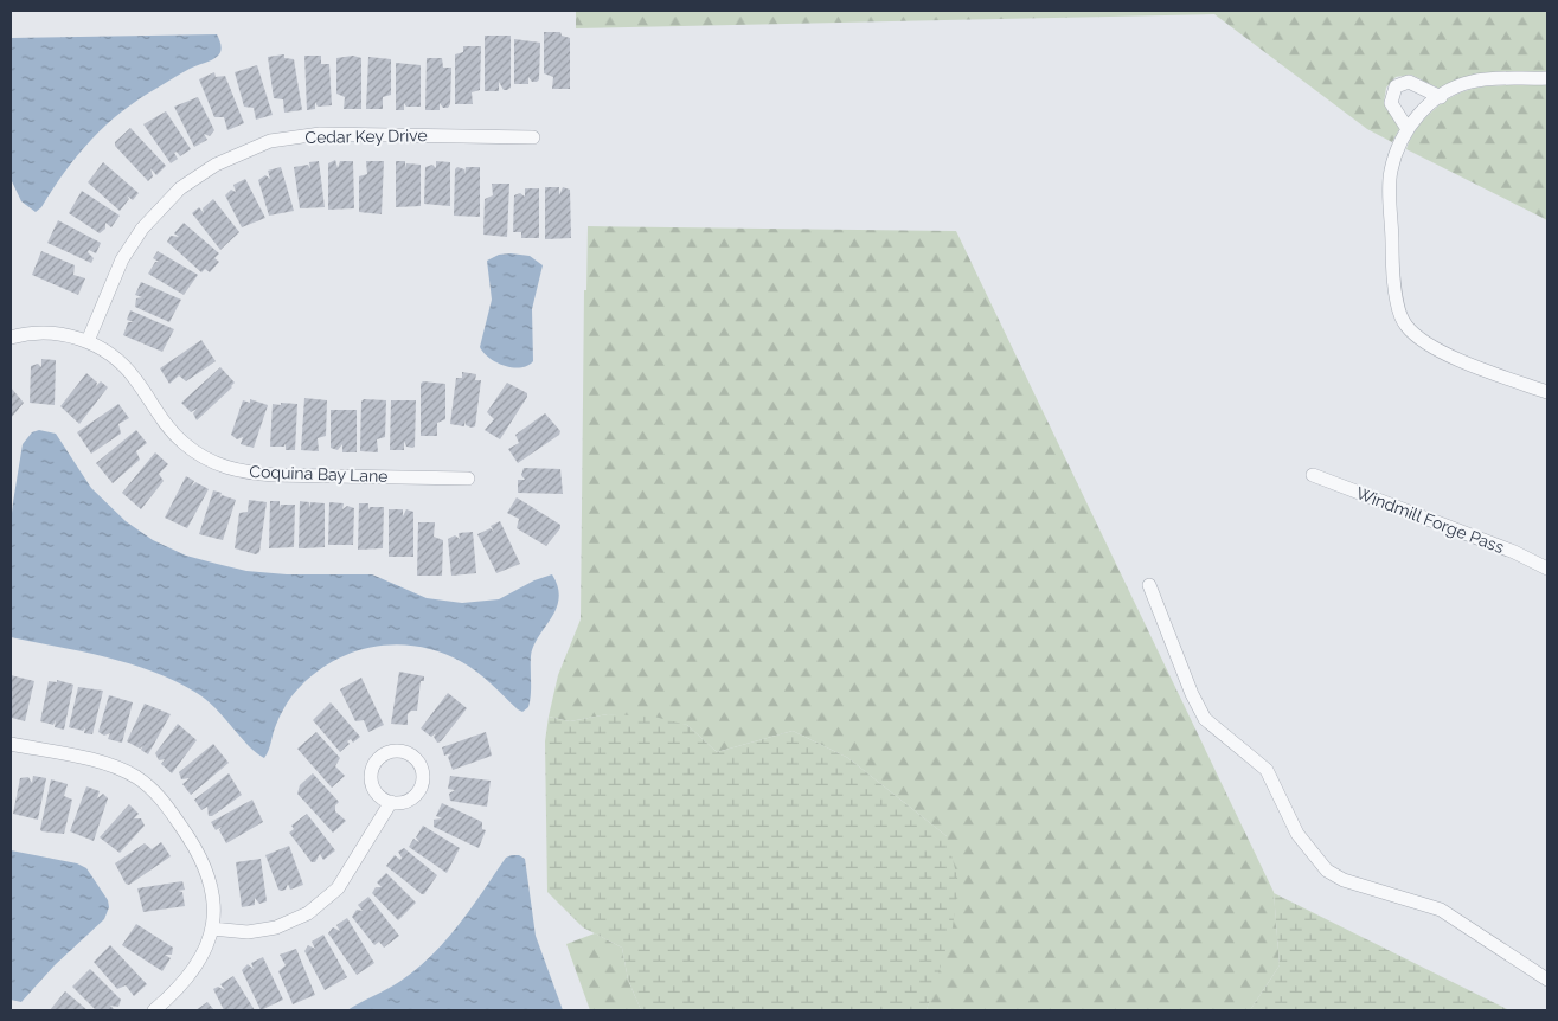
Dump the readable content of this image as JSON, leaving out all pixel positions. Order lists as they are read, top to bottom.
{
  "streets": {
    "street": ["Cedar Key Drive", "Coquina Bay Lane", "Windmill Forge Pass"]
  },
  "crossings": [
    ["Cedar Key Drive", "Coquina Bay Lane"]
  ]
}
